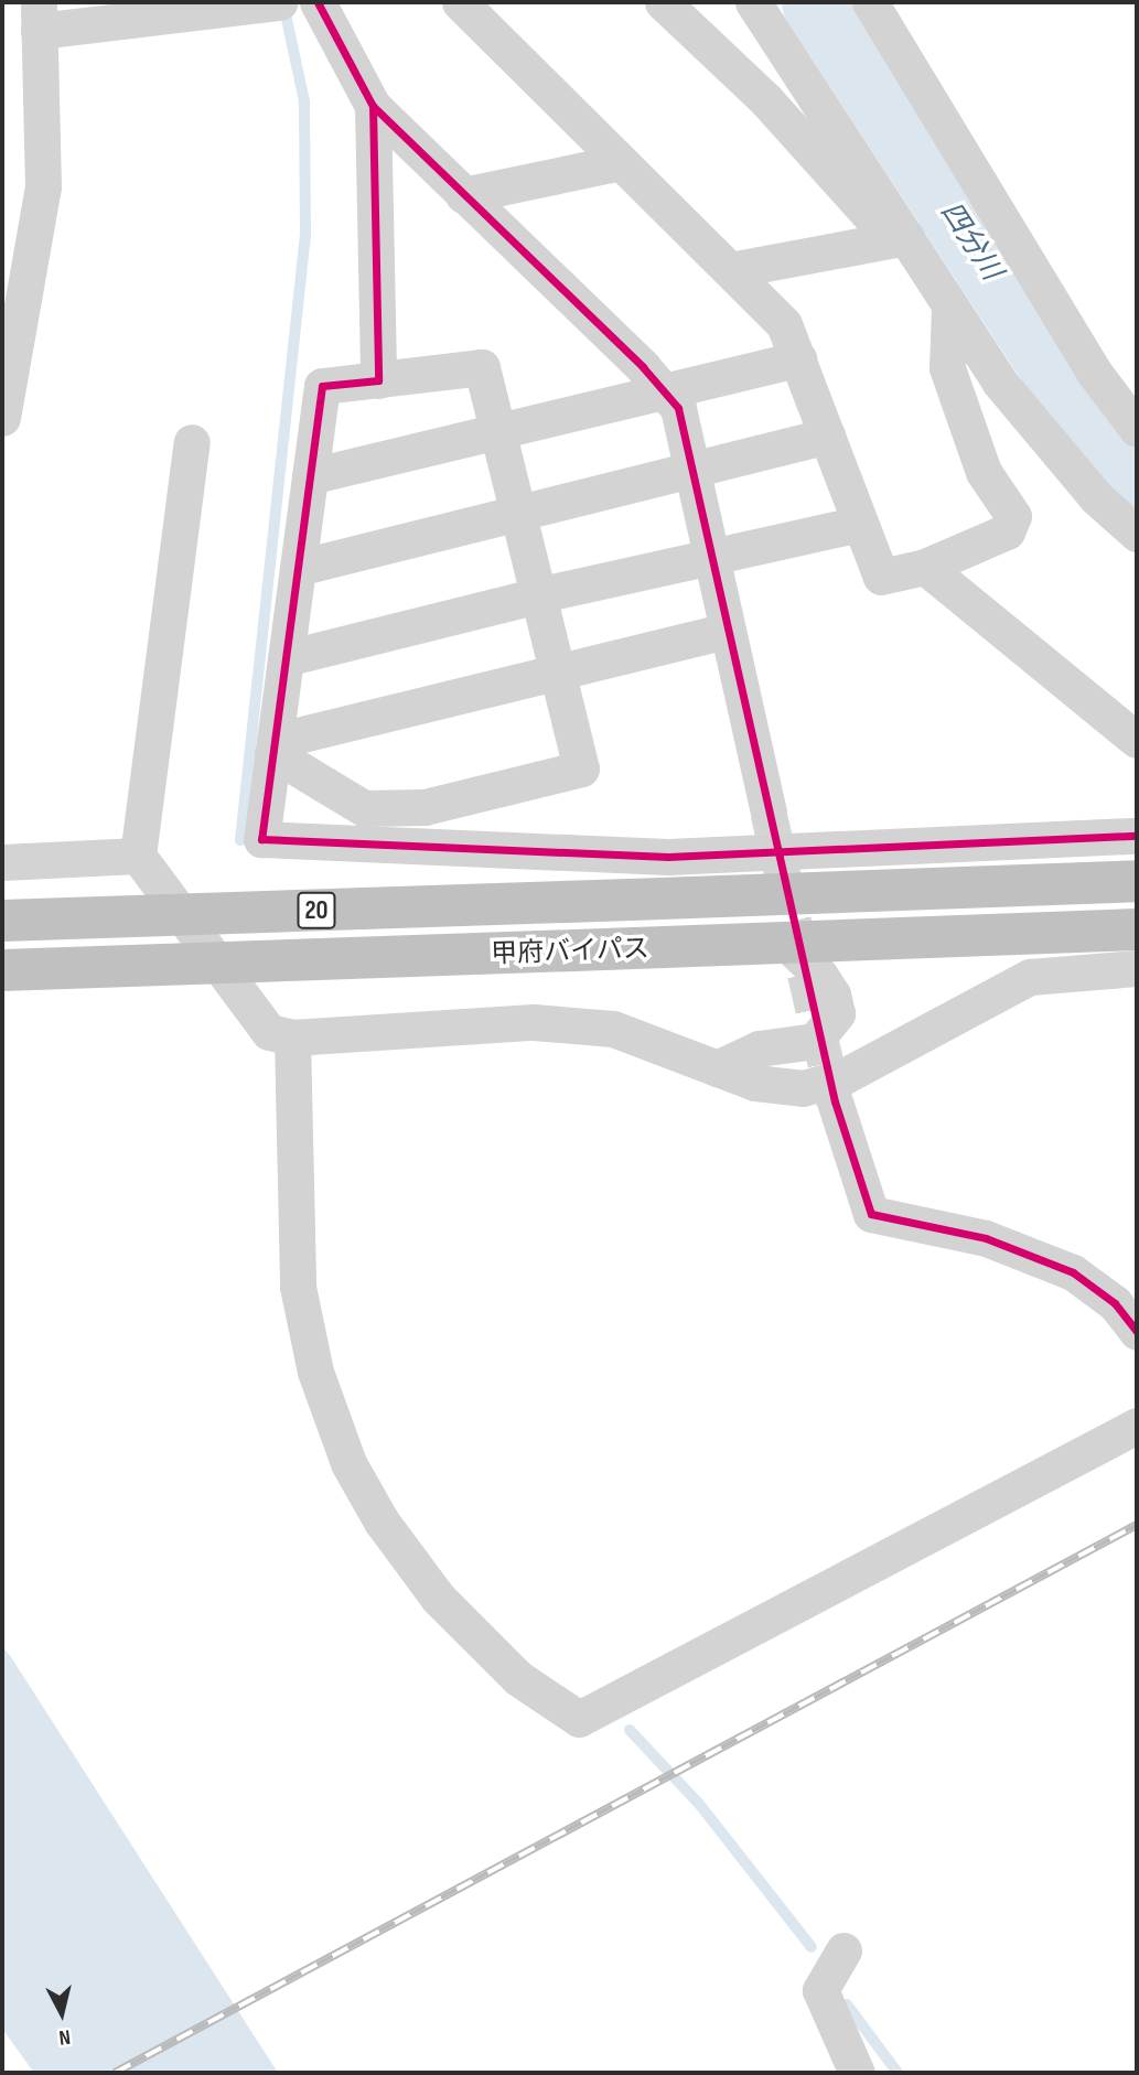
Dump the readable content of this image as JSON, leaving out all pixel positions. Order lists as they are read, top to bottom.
{
  "streets": {
    "highway": ["20", "甲府バイパス"]
  },
  "water": ["四分川"],
  "north": "bottom"
}
